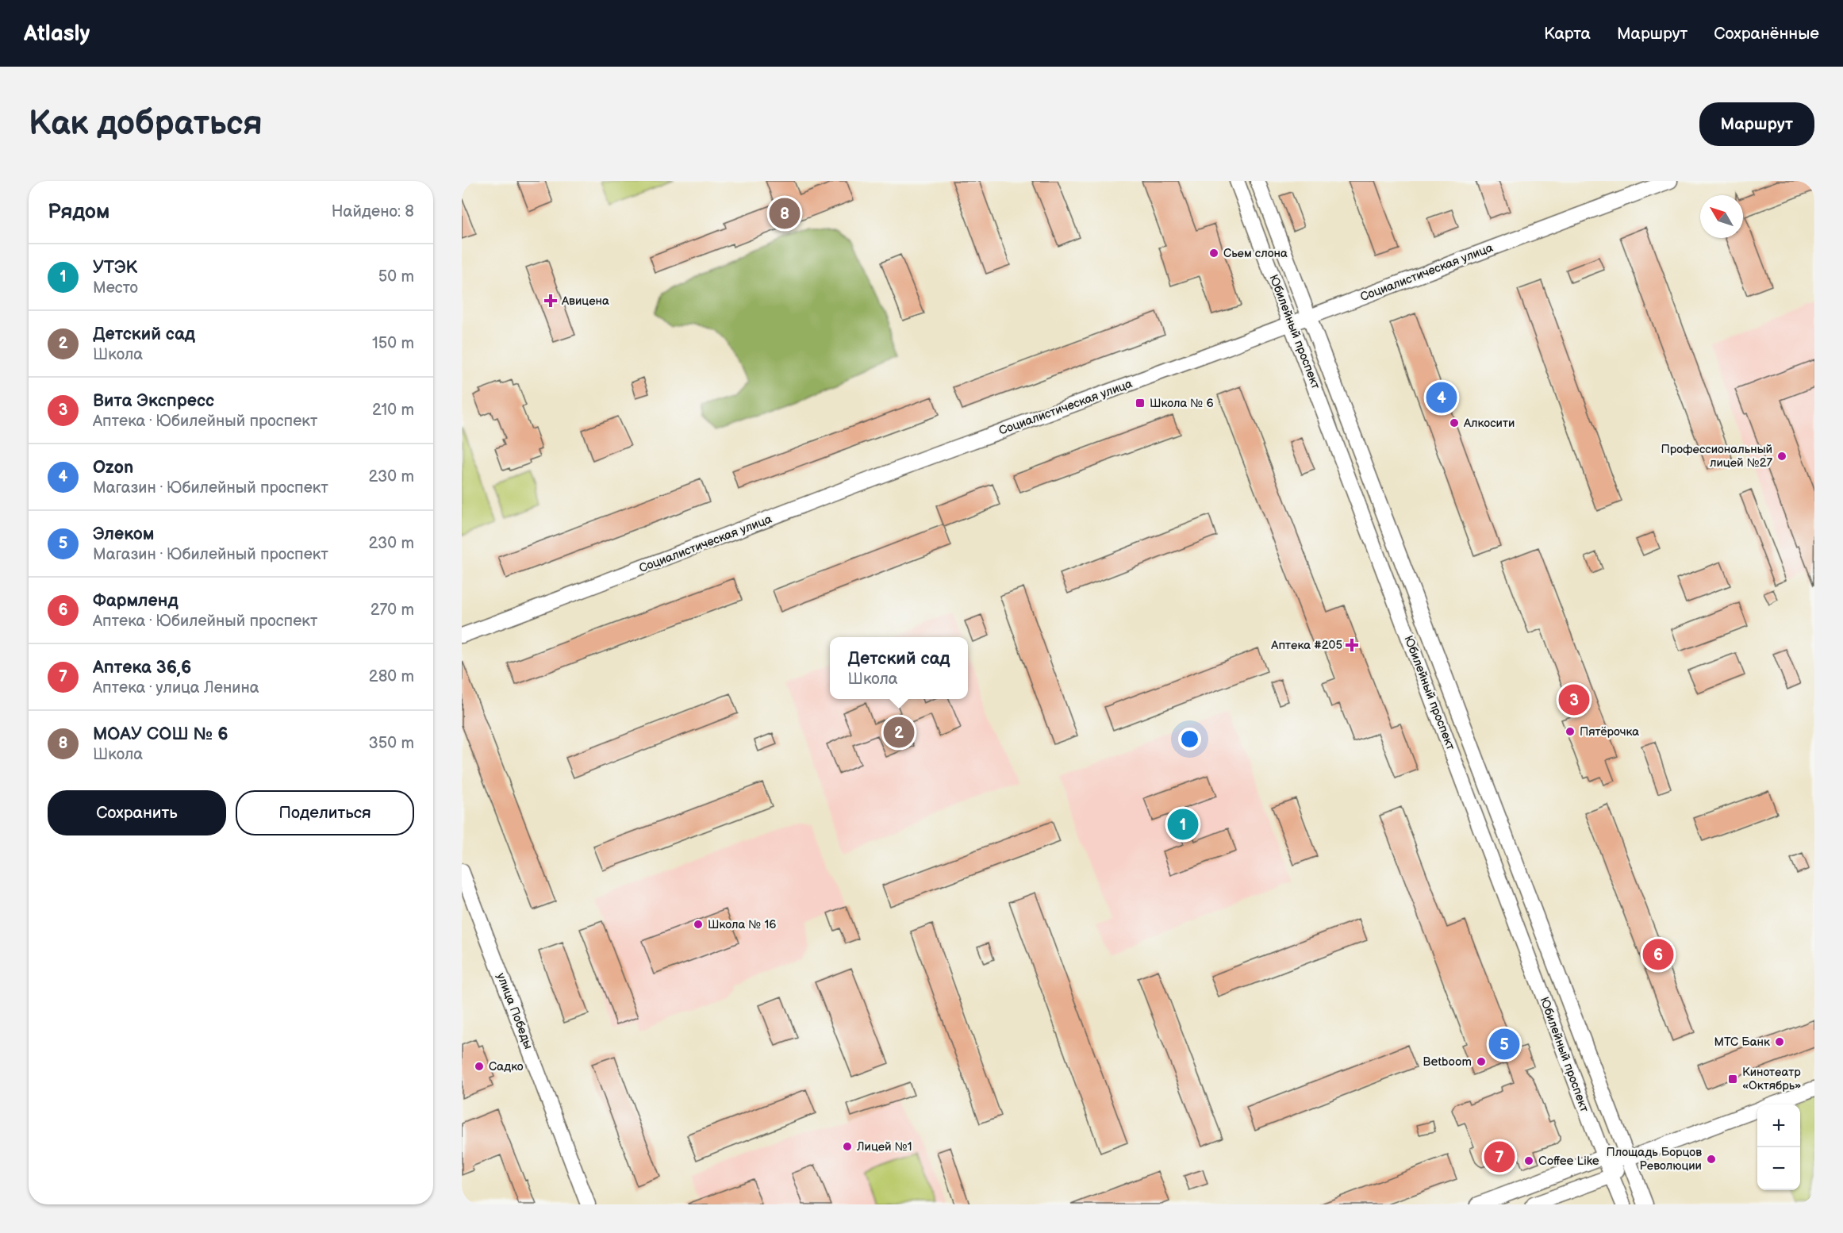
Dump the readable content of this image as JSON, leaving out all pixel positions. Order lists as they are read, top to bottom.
{
  "streets": {
    "main road": ["Социалистическая улица", "Юбилейный проспект", "улица Победы"]
  },
  "crossings": [
    ["Социалистическая улица", "Юбилейный проспект"]
  ],
  "places": {
    "other": [
      "Сьем слона",
      "Алкосити",
      "Профессиональный лицей №27",
      "Пятёрочка",
      "Школа № 16",
      "МТС Банк",
      "Betboom",
      "Садко",
      "Лицей №1",
      "Площадь Борцов Революции",
      "Coffee Like"
    ],
    "health": ["Авицена", "Аптека #205"],
    "transit": ["Школа № 6", "Кинотеатр «Октябрь»"]
  },
  "north": "top left",
  "page": {
    "header": "Atlasly",
    "nav": ["Карта", "Маршрут", "Сохранённые"],
    "buttons": [
      "Маршрут",
      ["Сохранить", "Поделиться"]
    ],
    "title": "Как добраться",
    "heading": ["Рядом", "Найдено: 8"],
    "pins": [
      "8",
      "4",
      "3",
      "2",
      "1",
      "6",
      "5",
      "7"
    ],
    "list": [
      {
        "mark": "1",
        "name": "УТЭК",
        "note": "Место",
        "value": "50 m"
      },
      {
        "mark": "2",
        "name": "Детский сад",
        "note": "Школа",
        "value": "150 m"
      },
      {
        "mark": "3",
        "name": "Вита Экспресс",
        "note": "Аптека · Юбилейный проспект",
        "value": "210 m"
      },
      {
        "mark": "4",
        "name": "Ozon",
        "note": "Магазин · Юбилейный проспект",
        "value": "230 m"
      },
      {
        "mark": "5",
        "name": "Элеком",
        "note": "Магазин · Юбилейный проспект",
        "value": "230 m"
      },
      {
        "mark": "6",
        "name": "Фармленд",
        "note": "Аптека · Юбилейный проспект",
        "value": "270 m"
      },
      {
        "mark": "7",
        "name": "Аптека 36,6",
        "note": "Аптека · улица Ленина",
        "value": "280 m"
      },
      {
        "mark": "8",
        "name": "МОАУ СОШ № 6",
        "note": "Школа",
        "value": "350 m"
      }
    ],
    "popup": ["Детский сад", "Школа"],
    "map_buttons": ["+", "−"]
  }
}
